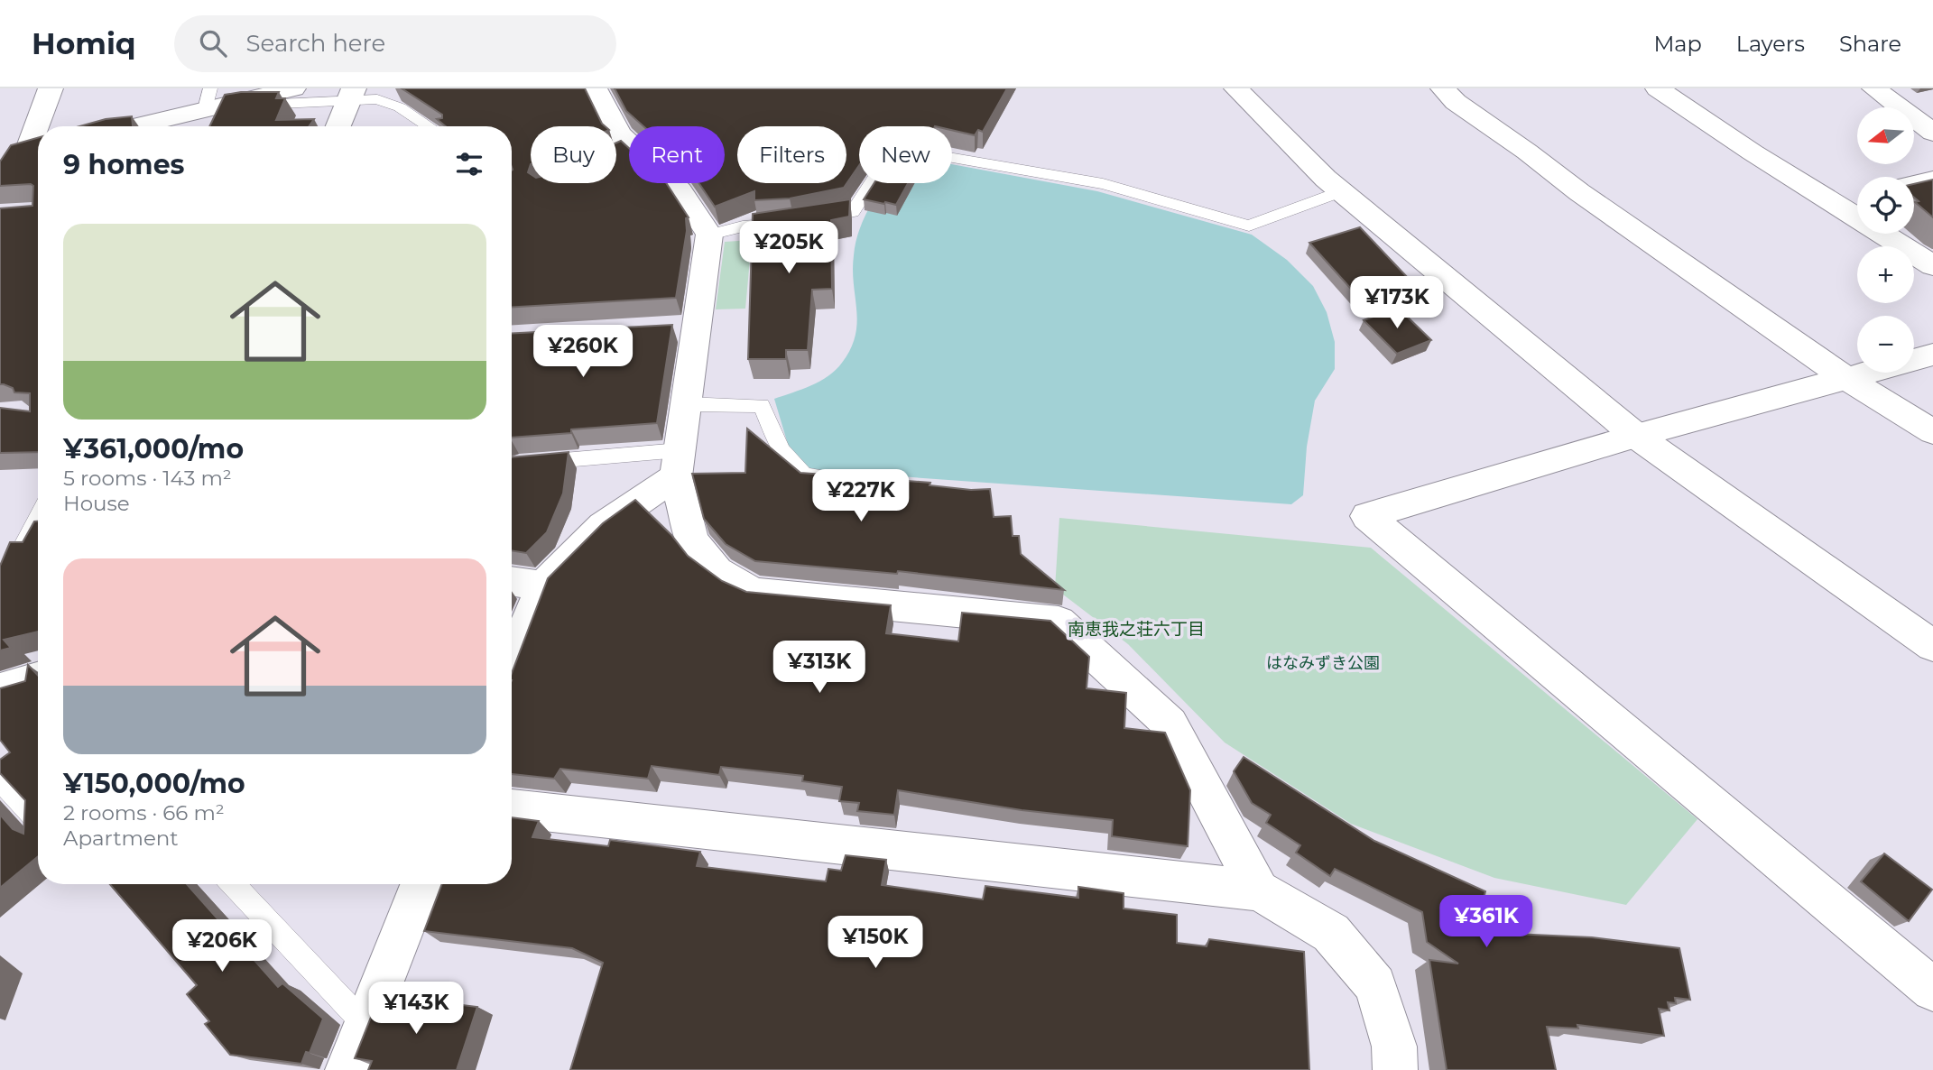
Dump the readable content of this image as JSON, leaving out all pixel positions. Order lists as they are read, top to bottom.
{
  "districts": ["南恵我之荘六丁目"],
  "parks": ["はなみずき公園"],
  "north": "left",
  "page": {
    "header": "Homiq",
    "search": "Search here",
    "nav": ["Map", "Layers", "Share"],
    "map_buttons": ["+", "−"],
    "chip": [
      "Buy",
      "Rent",
      "Filters",
      "New"
    ],
    "heading": "9 homes",
    "list": [
      {
        "name": "¥361,000/mo",
        "note": "5 rooms · 143 m² · House"
      },
      {
        "name": "¥150,000/mo",
        "note": "2 rooms · 66 m² · Apartment"
      }
    ],
    "price": [
      "¥205K",
      "¥173K",
      "¥260K",
      "¥227K",
      "¥313K",
      "¥361K",
      "¥150K",
      "¥206K",
      "¥143K"
    ]
  }
}
